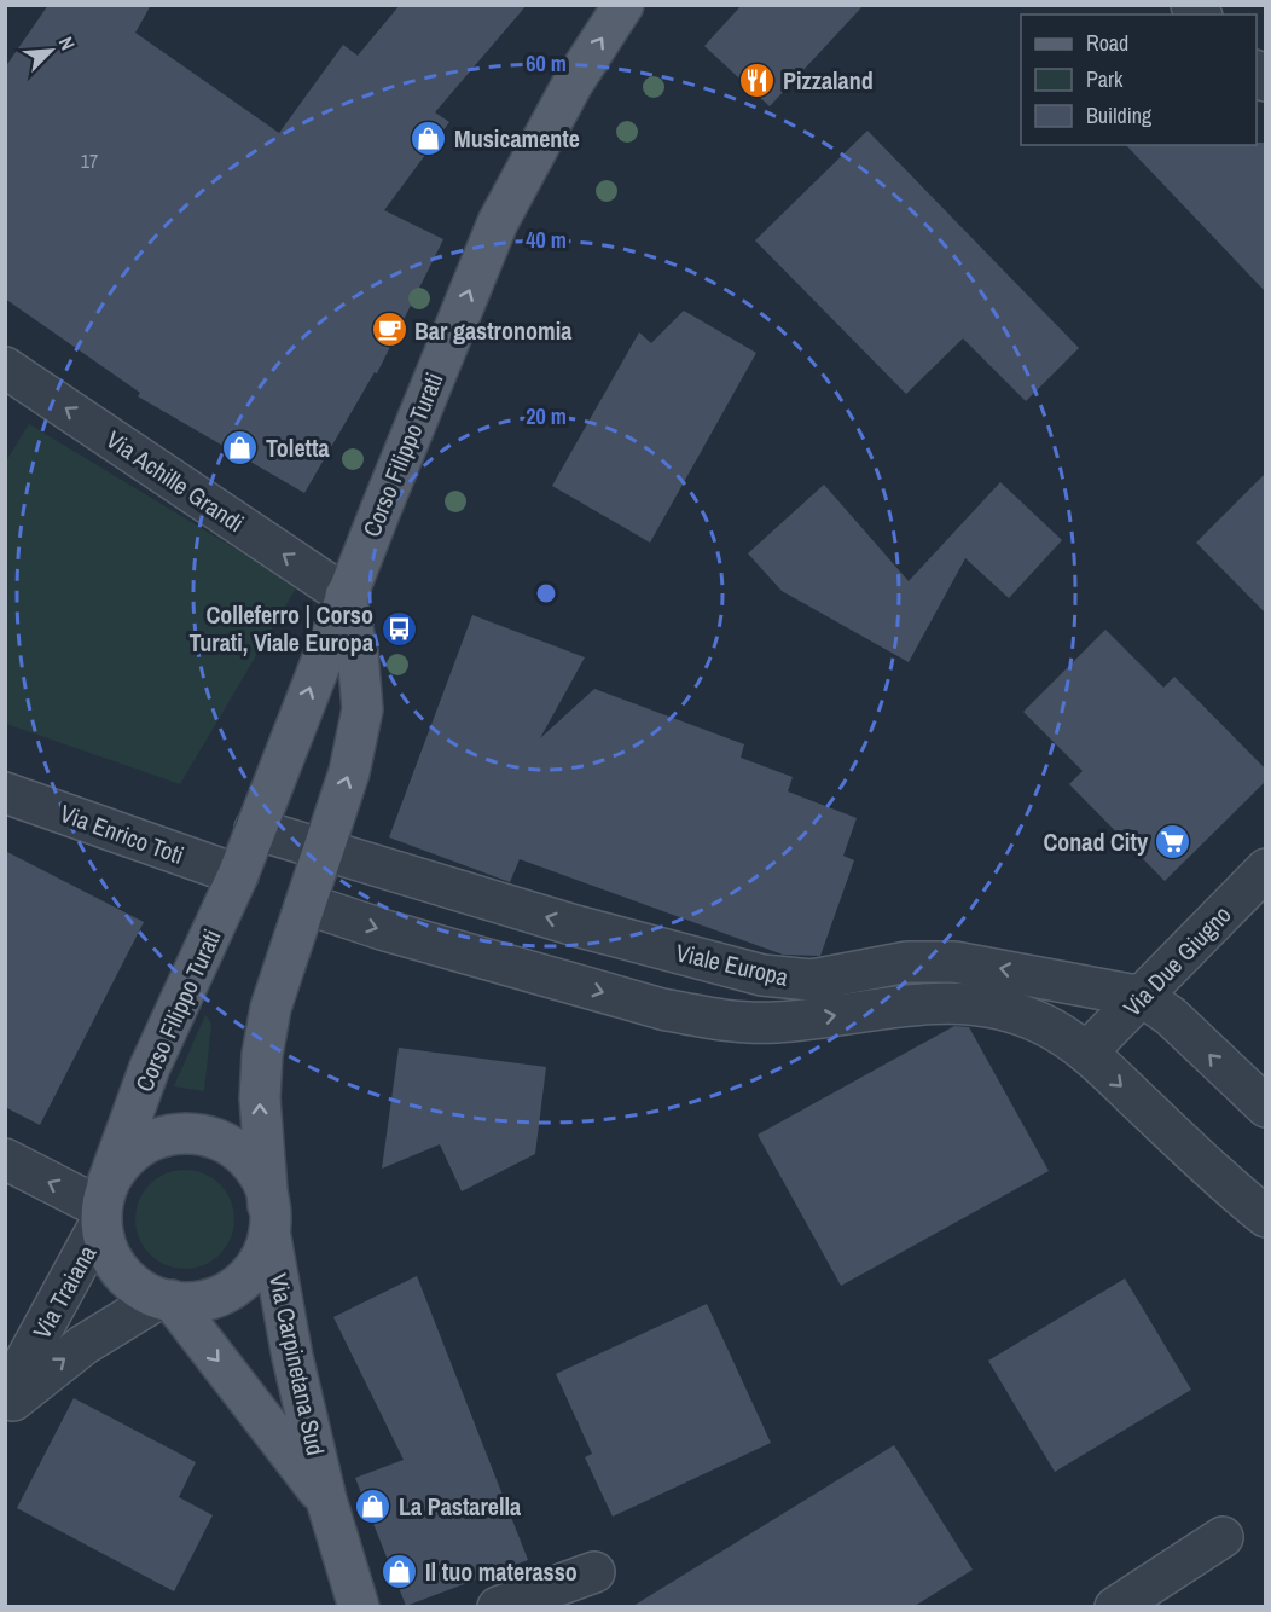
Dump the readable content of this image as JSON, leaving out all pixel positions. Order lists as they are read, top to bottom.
{
  "streets": {
    "main road": ["Corso Filippo Turati", "Via Carpinetana Sud"],
    "street": [
      "Via Achille Grandi",
      "Via Enrico Toti",
      "Via Due Giugno",
      "Viale Europa",
      "Via Traiana"
    ]
  },
  "crossings": [
    ["Corso Filippo Turati", "Via Achille Grandi"],
    ["Corso Filippo Turati", "Via Enrico Toti"],
    ["Corso Filippo Turati", "Viale Europa"],
    ["Corso Filippo Turati", "Via Traiana"],
    ["Corso Filippo Turati", "Via Carpinetana Sud"],
    ["Via Due Giugno", "Viale Europa"],
    ["Via Traiana", "Via Carpinetana Sud"]
  ],
  "one_way": [
    "Corso Filippo Turati",
    "Via Achille Grandi",
    "Via Traiana",
    "Via Carpinetana Sud"
  ],
  "places": {
    "restaurant": ["Pizzaland"],
    "shop": [
      "Musicamente",
      "Toletta",
      "La Pastarella",
      "Il tuo materasso"
    ],
    "cafe": ["Bar gastronomia"],
    "bus stop": ["Colleferro | Corso Turati, Viale Europa"],
    "supermarket": ["Conad City"]
  },
  "house_numbers": ["17"],
  "legend": ["Road", "Park", "Building"],
  "north": "top right",
  "rings": ["60 m", "40 m", "20 m"]
}
